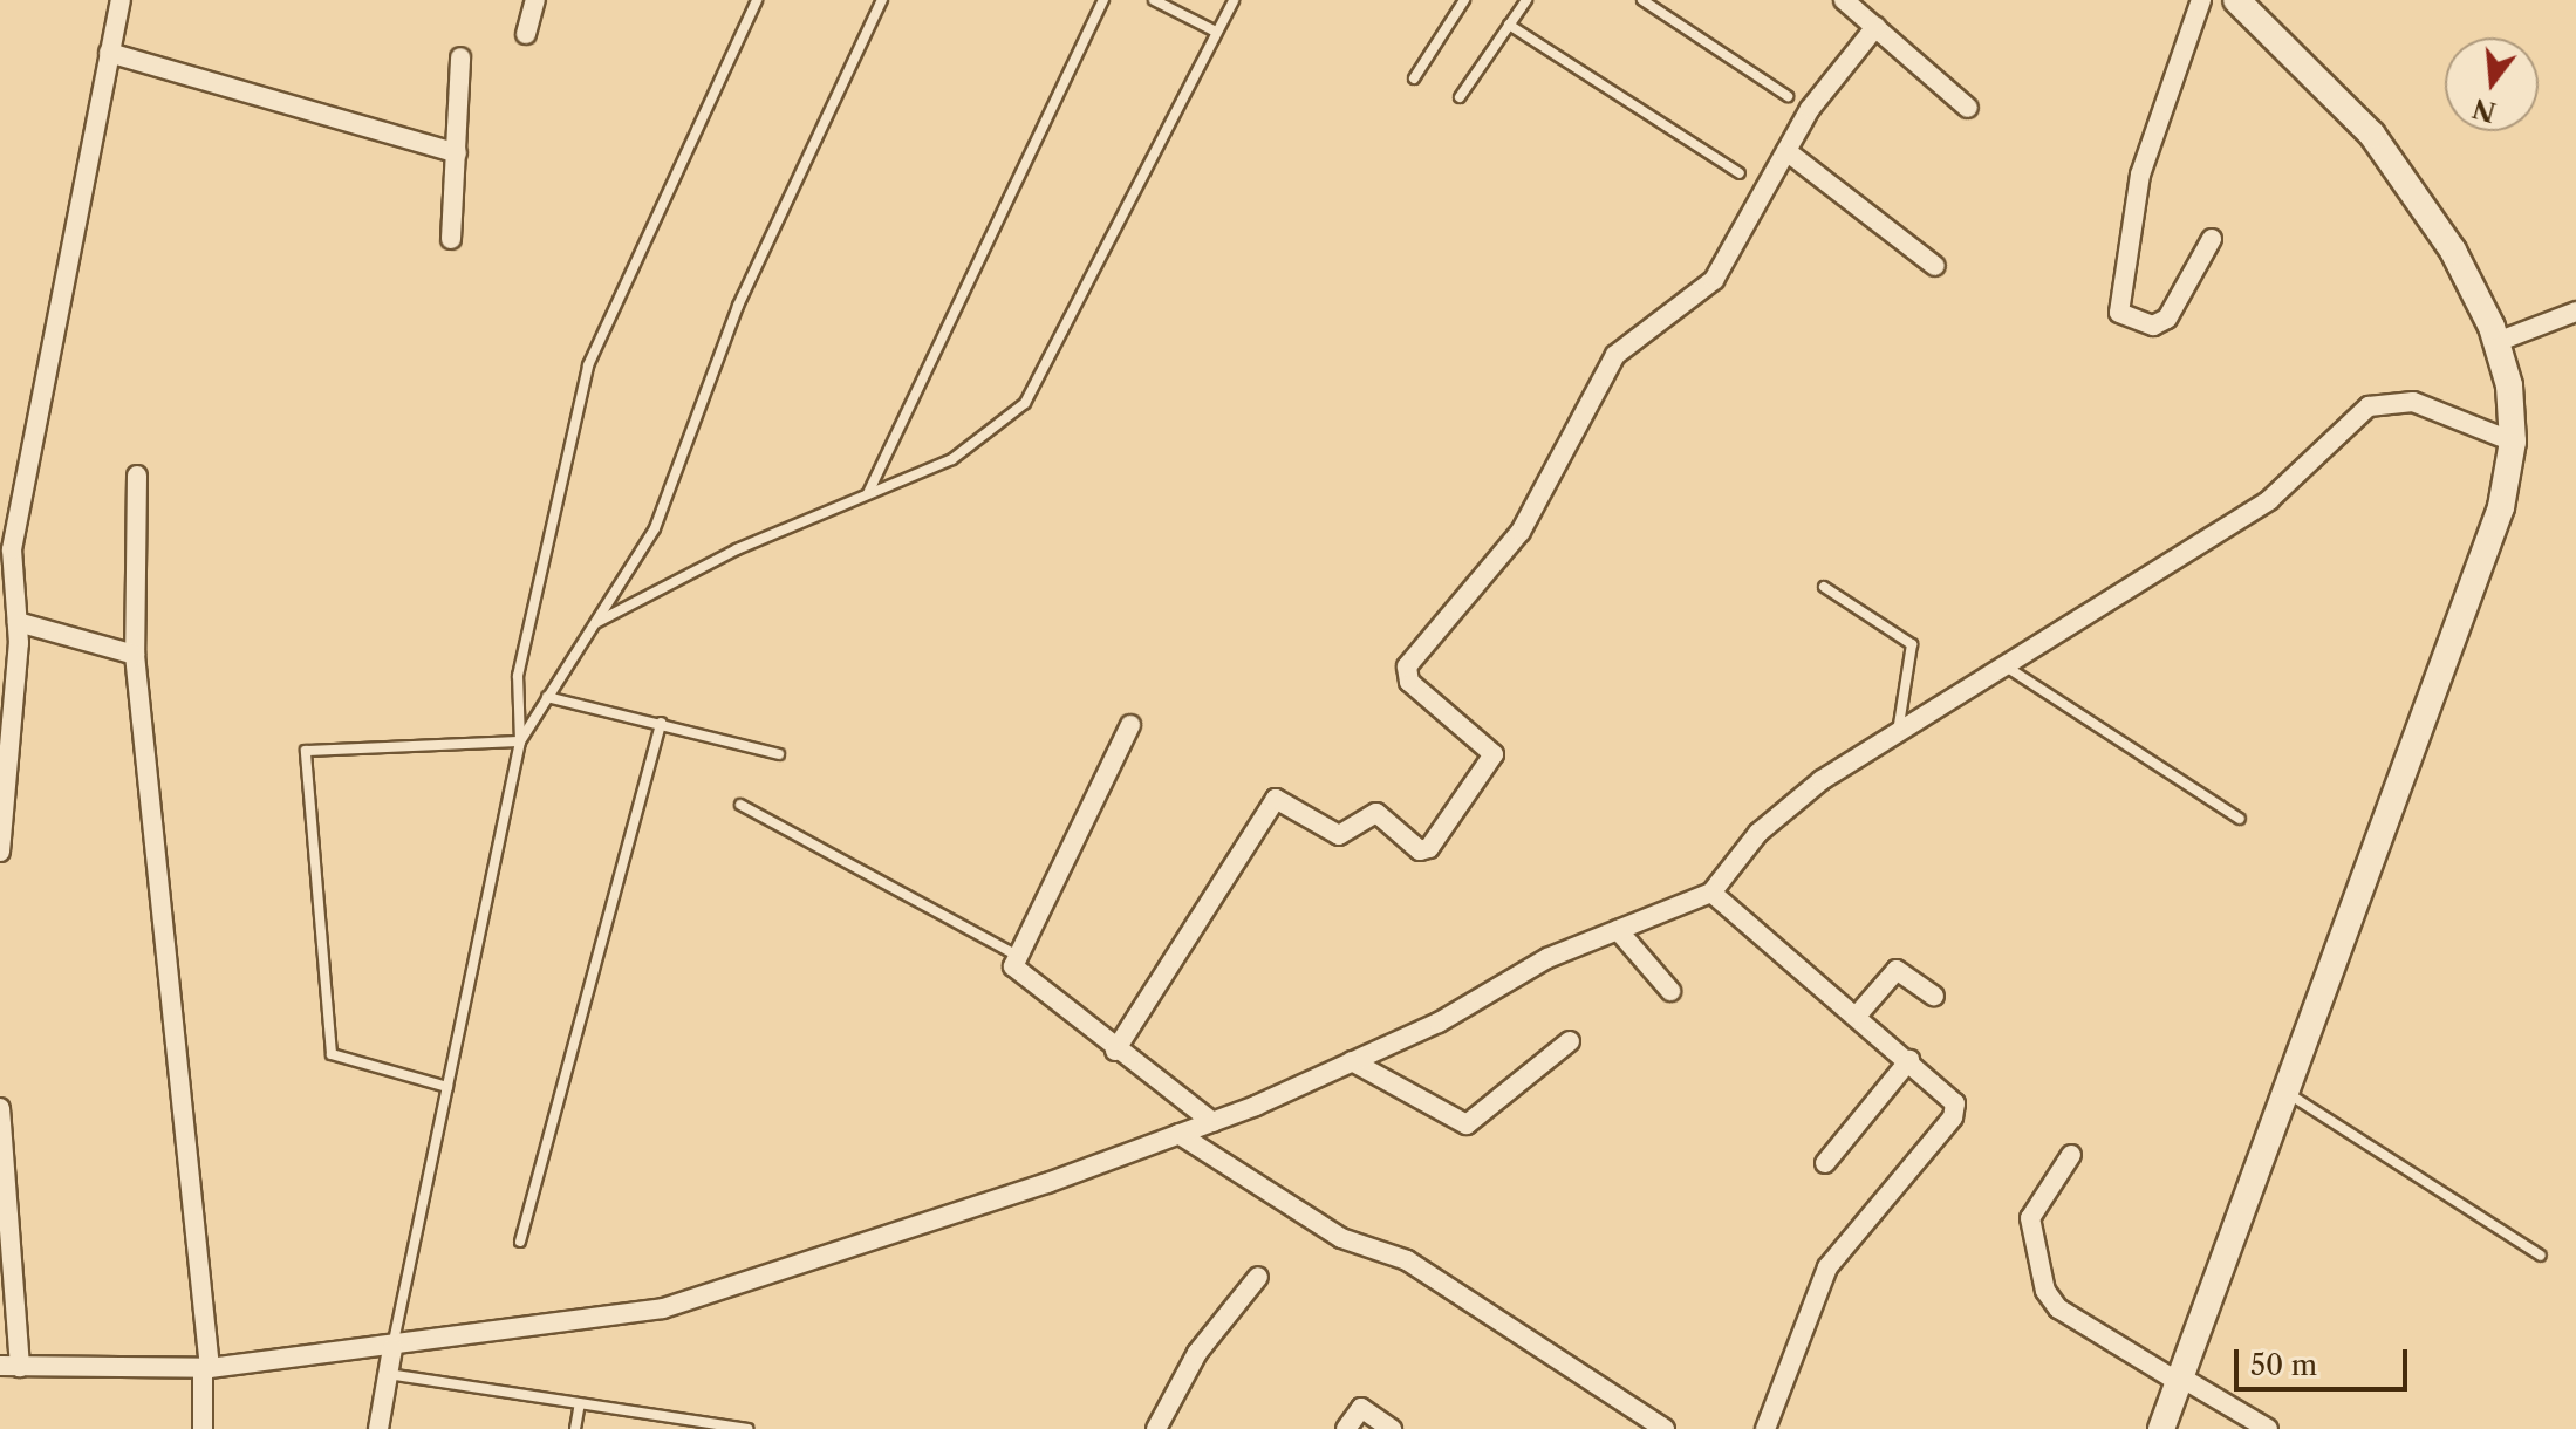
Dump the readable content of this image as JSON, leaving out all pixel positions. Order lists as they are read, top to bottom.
{
  "scale_bar": "50 m",
  "north": "bottom"
}
